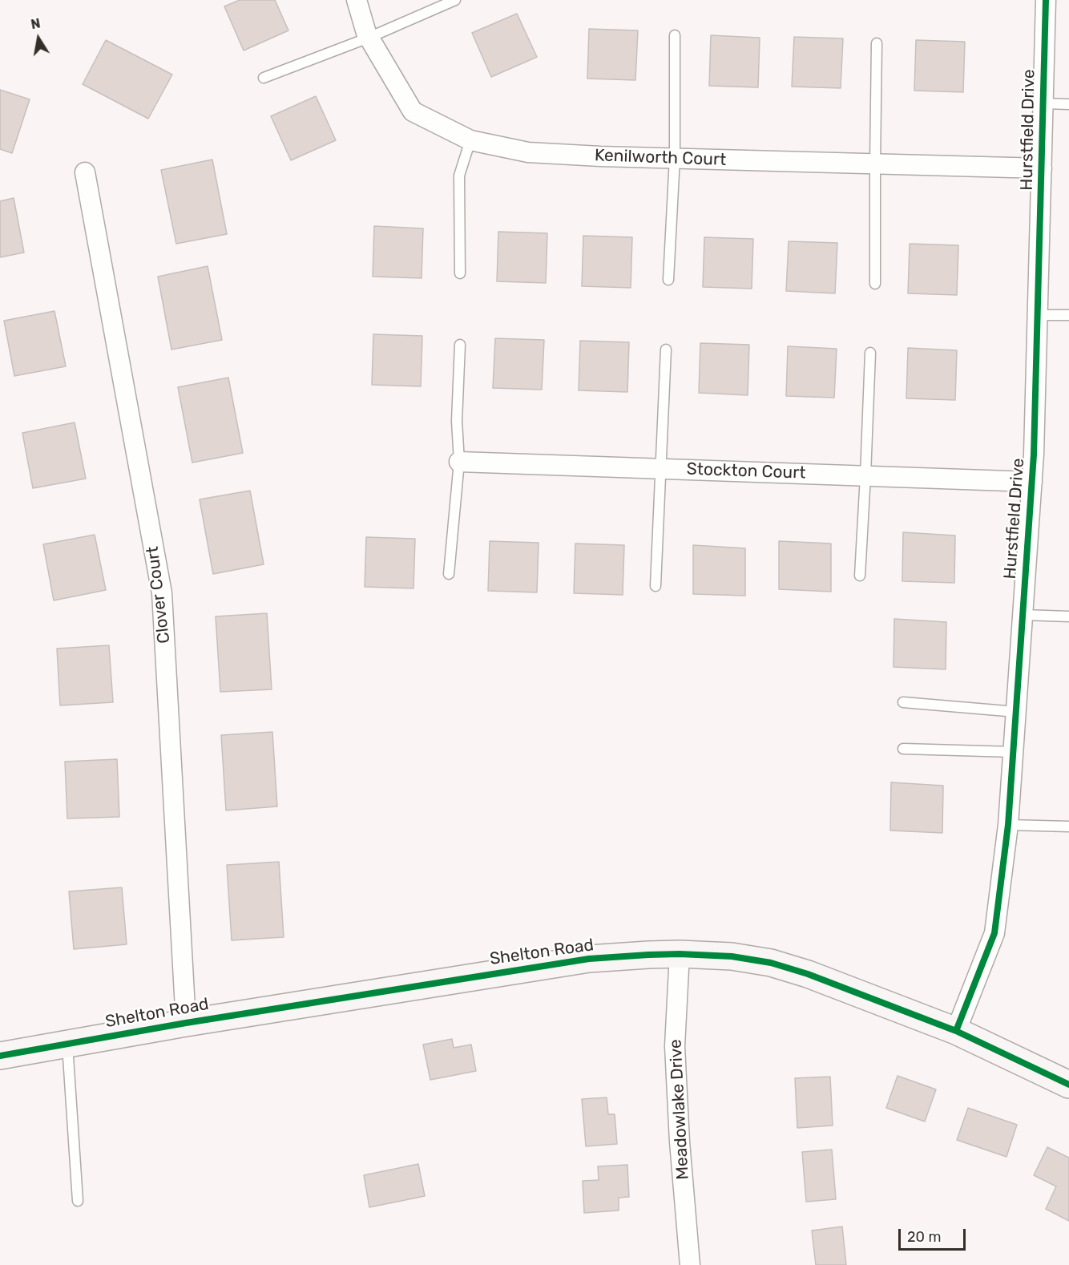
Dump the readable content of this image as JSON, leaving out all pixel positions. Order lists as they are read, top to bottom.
{
  "streets": {
    "street": [
      "Hurstfield Drive",
      "Kenilworth Court",
      "Stockton Court",
      "Clover Court",
      "Shelton Road",
      "Meadowlake Drive"
    ]
  },
  "crossings": [
    ["Hurstfield Drive", "Kenilworth Court"],
    ["Hurstfield Drive", "Stockton Court"],
    ["Hurstfield Drive", "Shelton Road"],
    ["Clover Court", "Shelton Road"],
    ["Shelton Road", "Meadowlake Drive"]
  ],
  "scale_bar": "20 m",
  "north": "top"
}
